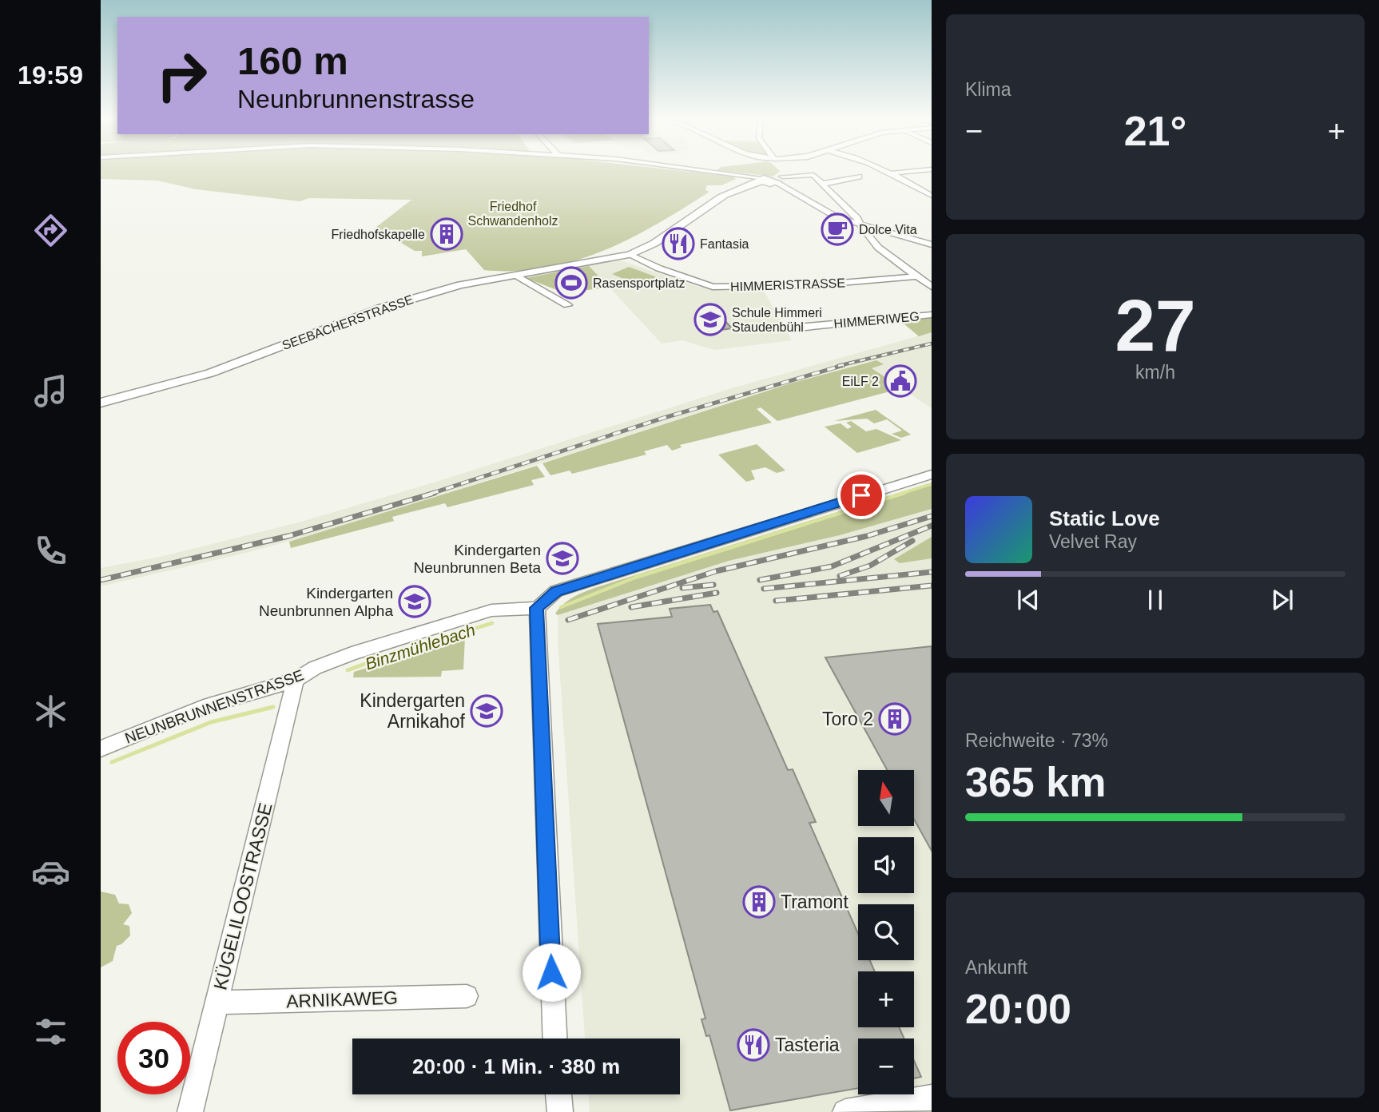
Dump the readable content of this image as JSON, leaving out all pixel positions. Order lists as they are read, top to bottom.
{
  "streets": {
    "street": [
      "HIMMERISTRASSE",
      "HIMMERIWEG",
      "SEEBACHERSTRASSE",
      "NEUNBRUNNENSTRASSE",
      "KÜGELILOOSTRASSE",
      "ARNIKAWEG"
    ]
  },
  "crossings": [
    ["HIMMERISTRASSE", "SEEBACHERSTRASSE"],
    ["NEUNBRUNNENSTRASSE", "KÜGELILOOSTRASSE"],
    ["KÜGELILOOSTRASSE", "ARNIKAWEG"]
  ],
  "water": ["Binzmühlebach"],
  "parks": ["Friedhof Schwandenholz"],
  "places": {
    "cafe": ["Dolce Vita"],
    "building": ["Friedhofskapelle", "Toro 2", "Tramont"],
    "restaurant": ["Fantasia", "Tasteria"],
    "sports": ["Rasensportplatz"],
    "school or university": [
      "Schule Himmeri Staudenbühl",
      "Kindergarten Neunbrunnen Beta",
      "Kindergarten Neunbrunnen Alpha",
      "Kindergarten Arnikahof"
    ],
    "public building": ["EiLF 2"]
  },
  "north": "top",
  "page": {
    "tabs": "19:59",
    "tile": [
      "Klima",
      ["27", "km/h"],
      ["Reichweite · 73%", "365 km"],
      ["Ankunft", "20:00"]
    ],
    "turn": ["160 m", "Neunbrunnenstrasse"],
    "heat": ["−", "21°", "+"],
    "song": ["Static Love", "Velvet Ray"],
    "map_buttons": ["+", "−"],
    "limit": "30",
    "trip": "20:00 · 1 Min. · 380 m"
  }
}
